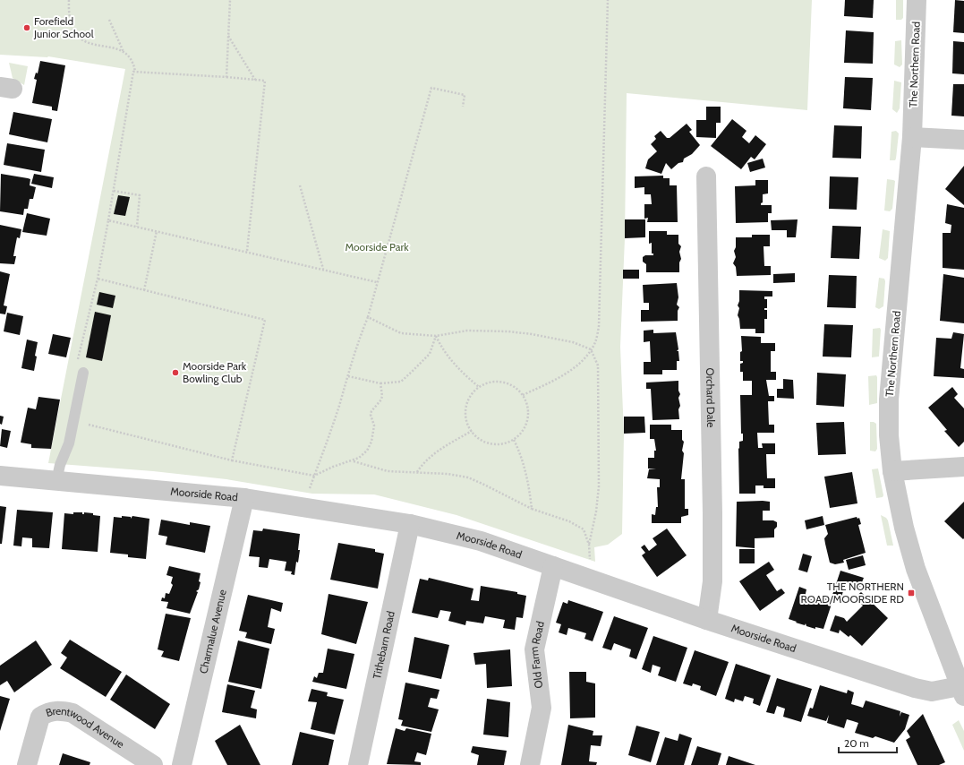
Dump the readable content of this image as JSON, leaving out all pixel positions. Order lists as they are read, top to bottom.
{
  "streets": {
    "street": [
      "The Northern Road",
      "Orchard Dale",
      "Moorside Road",
      "Charmalue Avenue",
      "Tithebarn Road",
      "Old Farm Road",
      "Brentwood Avenue"
    ]
  },
  "crossings": [
    ["The Northern Road", "Moorside Road"],
    ["Orchard Dale", "Moorside Road"],
    ["Moorside Road", "Charmalue Avenue"],
    ["Moorside Road", "Tithebarn Road"],
    ["Moorside Road", "Old Farm Road"]
  ],
  "parks": ["Moorside Park"],
  "places": {
    "other": ["Forefield Junior School", "Moorside Park Bowling Club"],
    "transit": ["THE NORTHERN ROAD/MOORSIDE RD"]
  },
  "scale_bar": "20 m"
}
